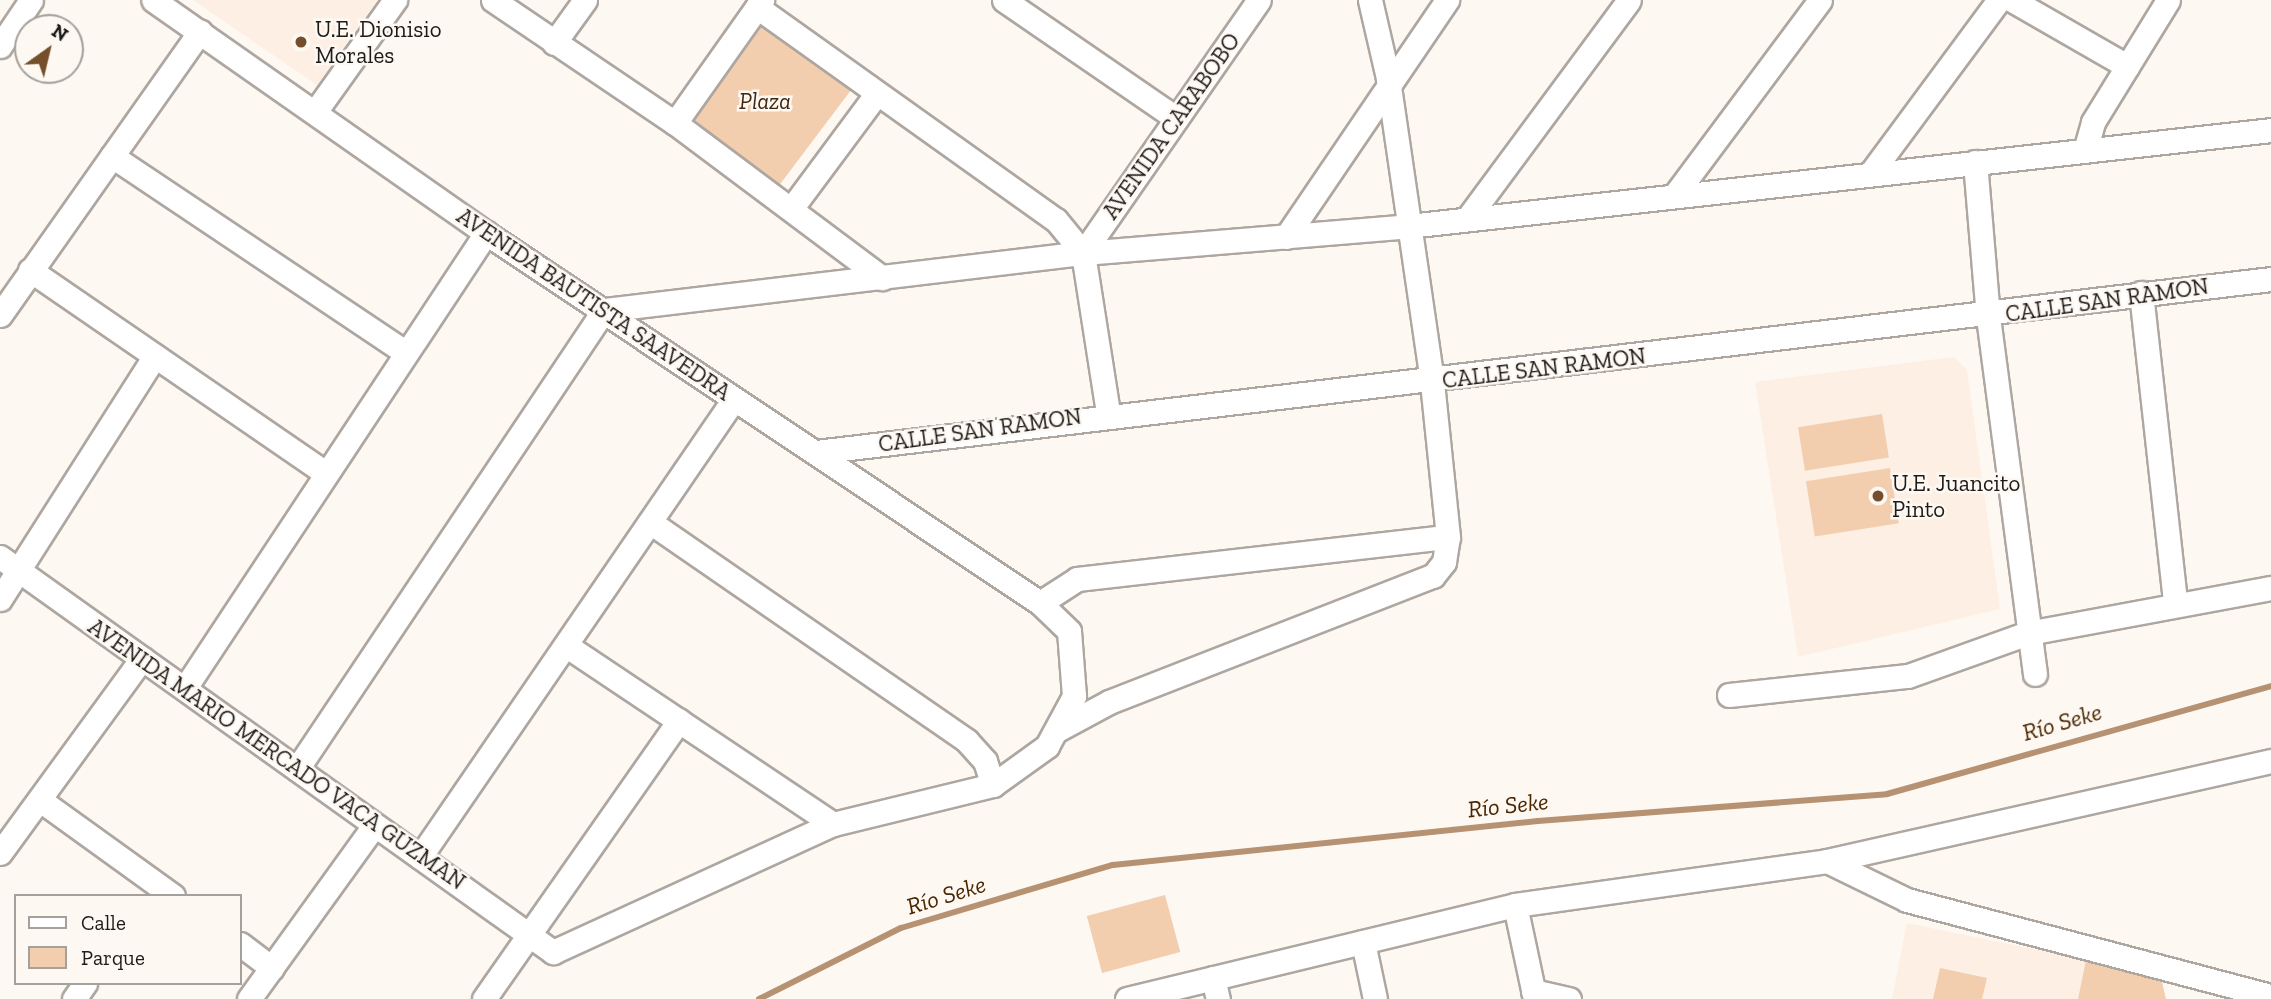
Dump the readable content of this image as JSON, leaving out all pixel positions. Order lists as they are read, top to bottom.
{
  "streets": {
    "street": [
      "AVENIDA CARABOBO",
      "CALLE SAN RAMON",
      "AVENIDA BAUTISTA SAAVEDRA",
      "AVENIDA MARIO MERCADO VACA GUZMAN"
    ]
  },
  "crossings": [
    ["CALLE SAN RAMON", "AVENIDA BAUTISTA SAAVEDRA"]
  ],
  "water": ["Río Seke"],
  "parks": ["Plaza"],
  "places": ["U.E. Dionisio Morales", "U.E. Juancito Pinto"],
  "legend": ["Calle", "Parque"],
  "north": "top right"
}
